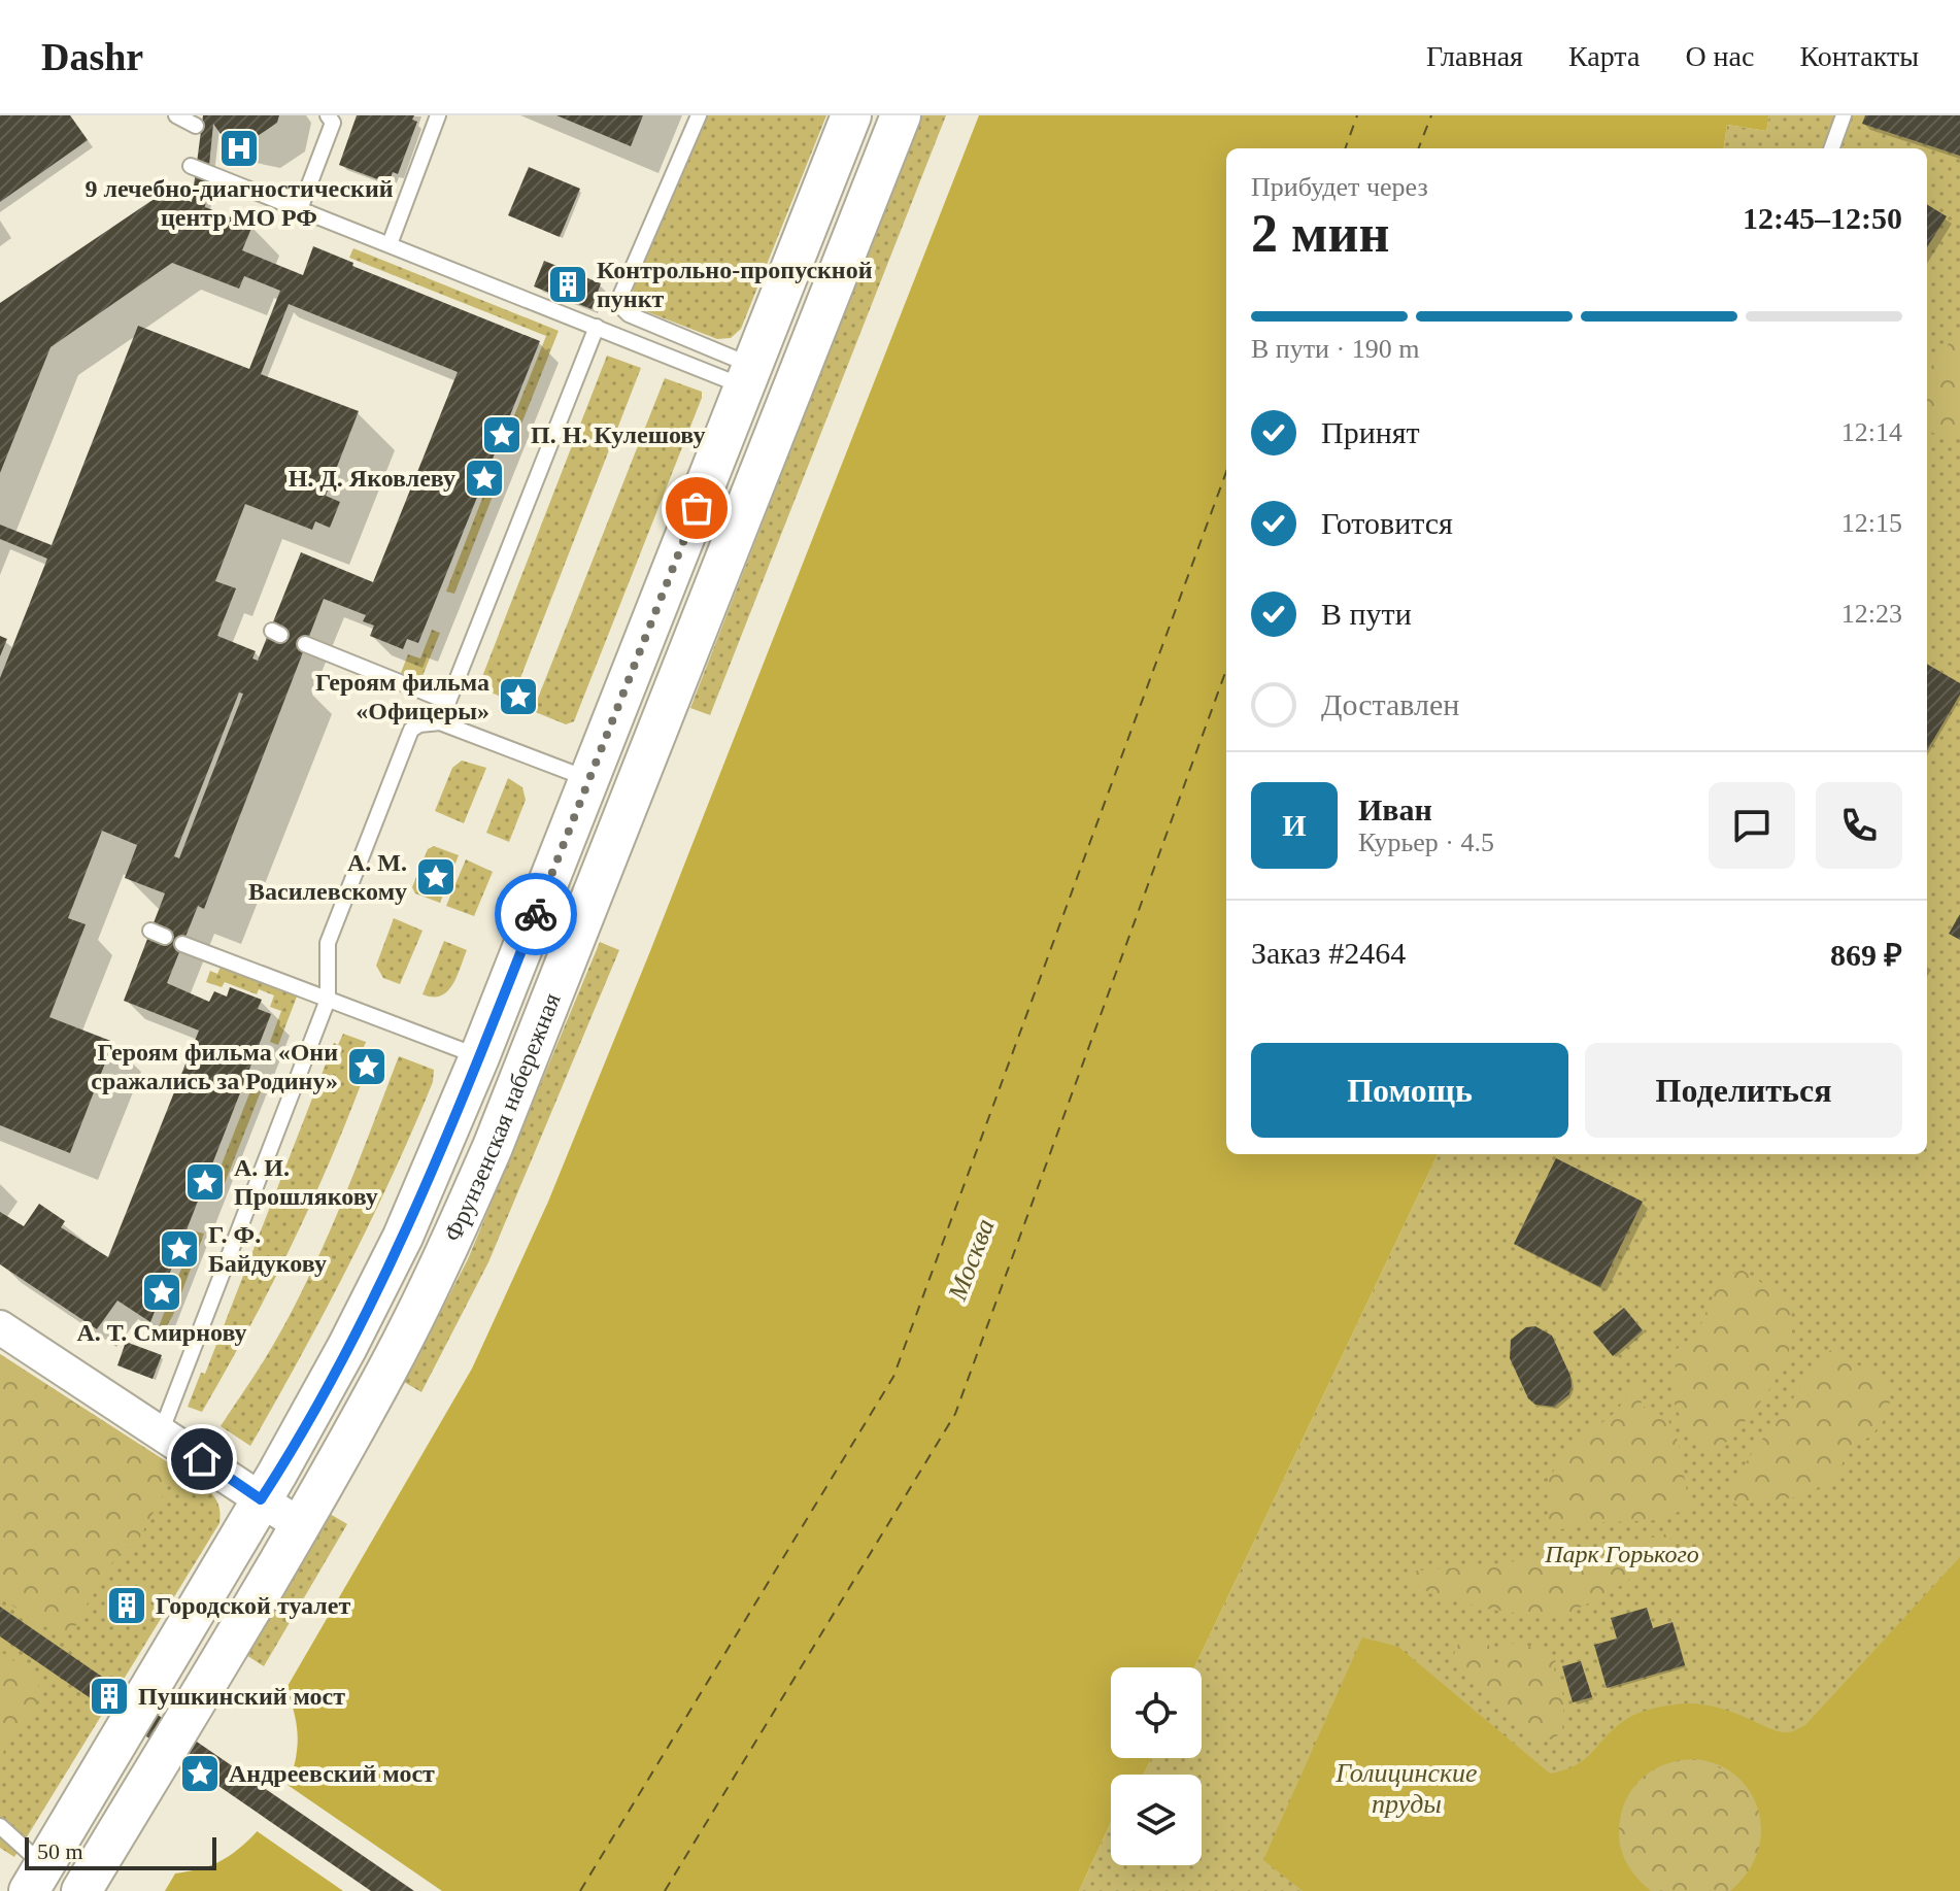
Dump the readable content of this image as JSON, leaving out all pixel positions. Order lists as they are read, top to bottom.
{
  "streets": {
    "main road": ["Фрунзенская набережная"]
  },
  "water": ["Москва", "Голицинские пруды"],
  "parks": ["Парк Горького"],
  "places": {
    "hospital": ["9 лечебно-диагностический центр МО РФ"],
    "building": ["Контрольно-пропускной пункт", "Городской туалет", "Пушкинский мост"],
    "place": [
      "П. Н. Кулешову",
      "Н. Д. Яковлеву",
      "Героям фильма «Офицеры»",
      "А. М. Василевскому",
      "Героям фильма «Они сражались за Родину»",
      "А. И. Прошлякову",
      "Г. Ф. Байдукову",
      "А. Т. Смирнову",
      "Андреевский мост"
    ]
  },
  "scale_bar": "50 m",
  "page": {
    "header": "Dashr",
    "nav": [
      "Главная",
      "Карта",
      "О нас",
      "Контакты"
    ],
    "heading": ["2 мин", "Прибудет через", "12:45–12:50"],
    "panel": [
      "Иван",
      "Курьер · 4.5",
      "Заказ #2464",
      "869 ₽"
    ],
    "bar": "В пути · 190 m",
    "list": [
      ["Принят", "12:14"],
      ["Готовится", "12:15"],
      ["В пути", "12:23"],
      "Доставлен"
    ],
    "round": "И",
    "buttons": ["Помощь", "Поделиться"],
    "scale": "50 m"
  }
}
